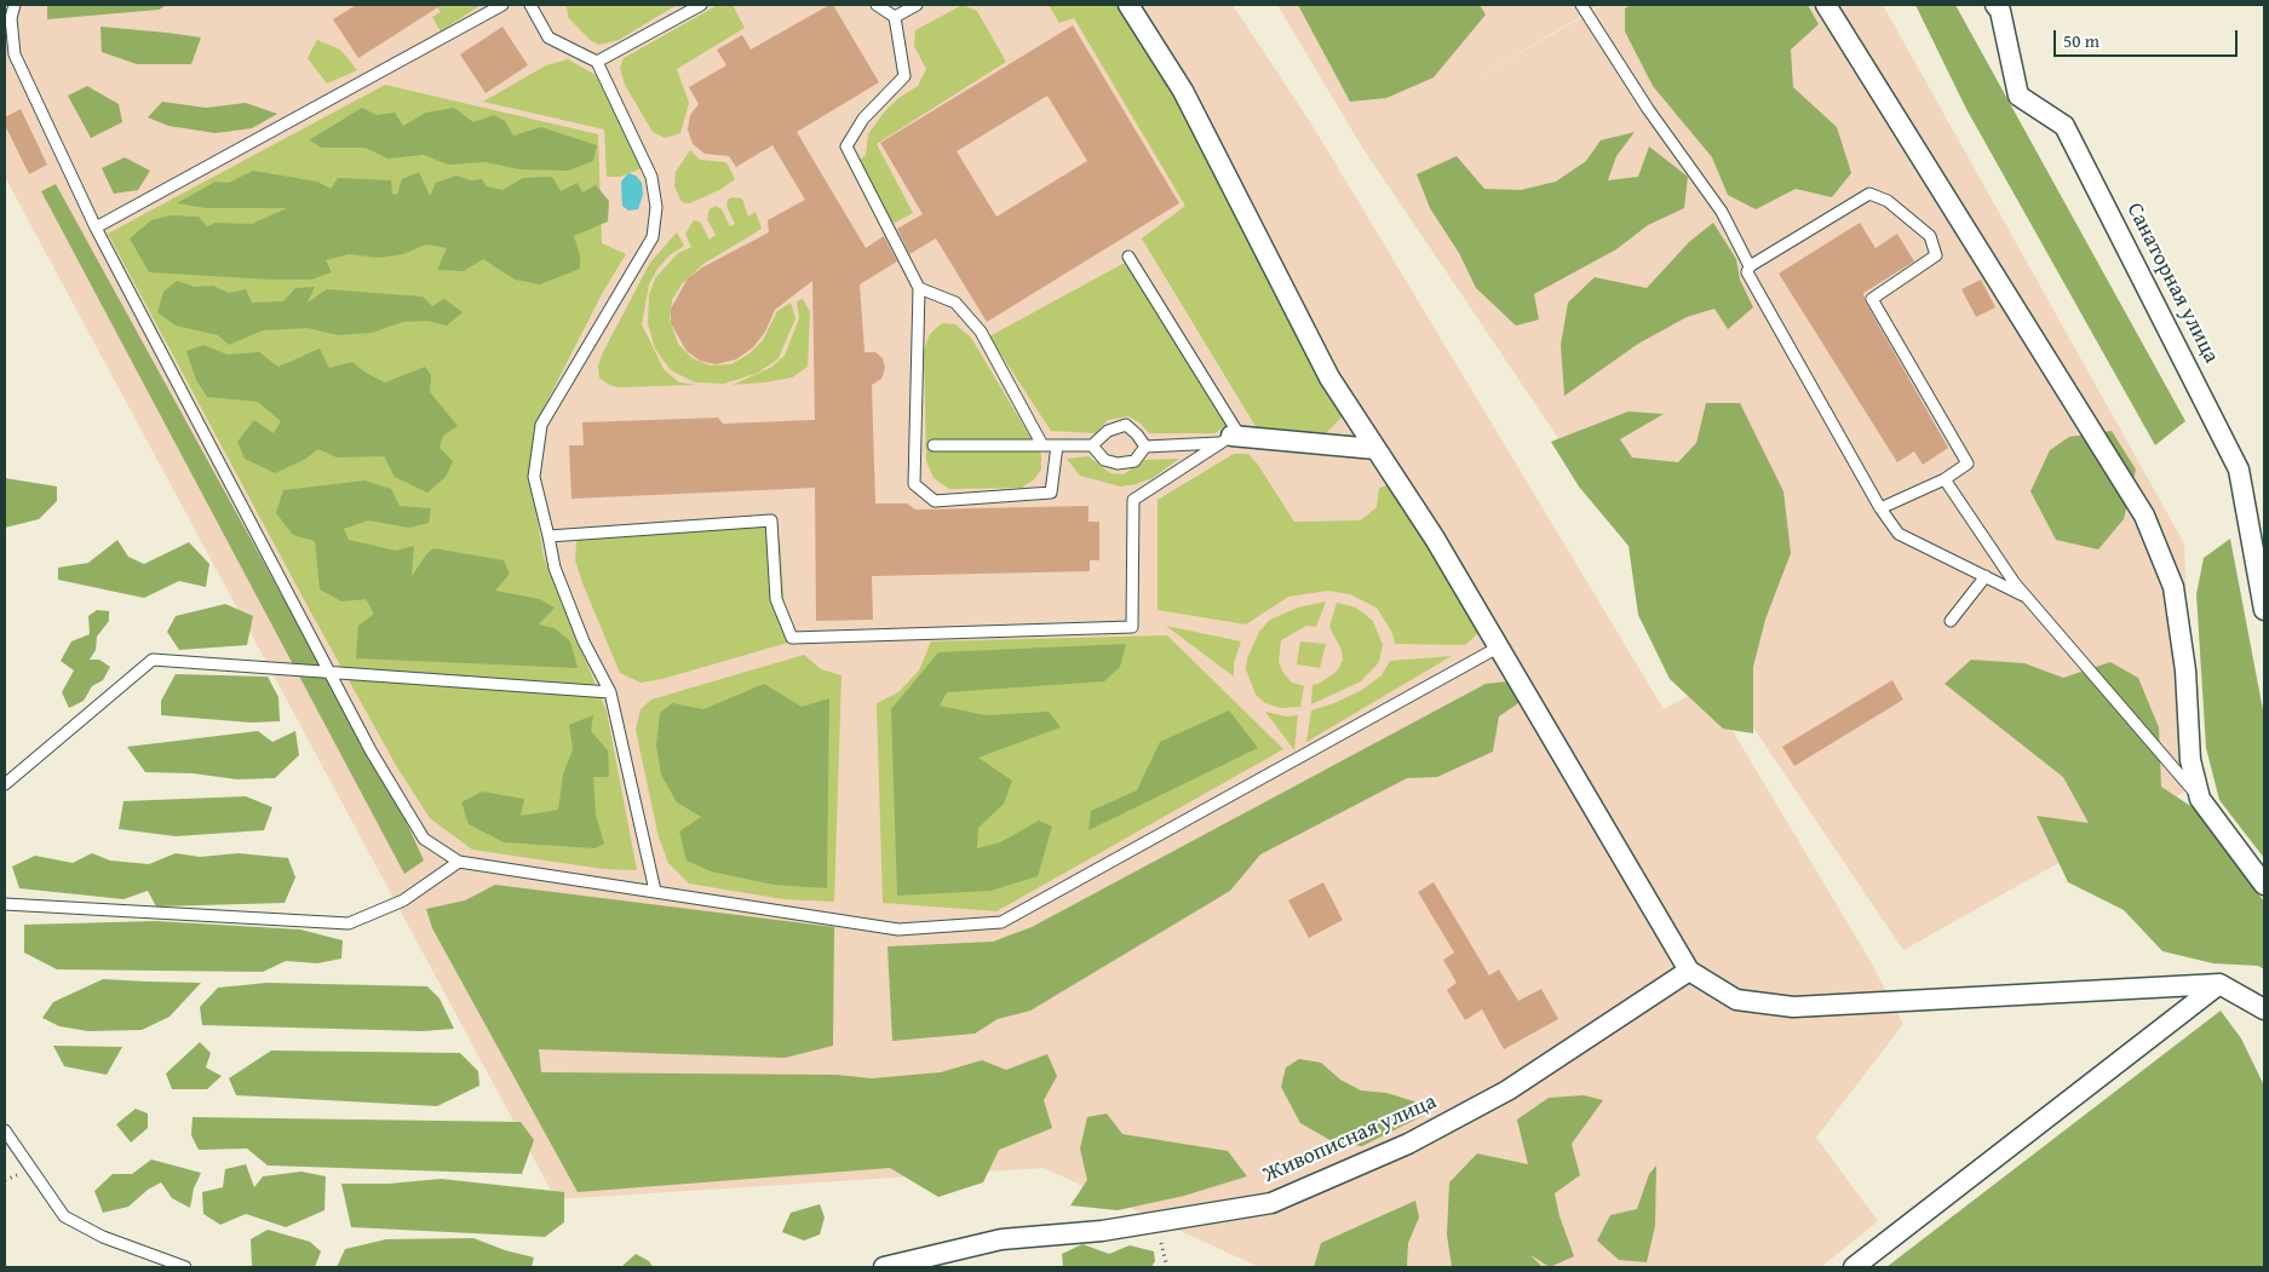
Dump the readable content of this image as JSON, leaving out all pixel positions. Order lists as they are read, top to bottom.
{
  "streets": {
    "street": ["Санаторная улица", "Живописная улица"]
  },
  "scale_bar": "50 m"
}
